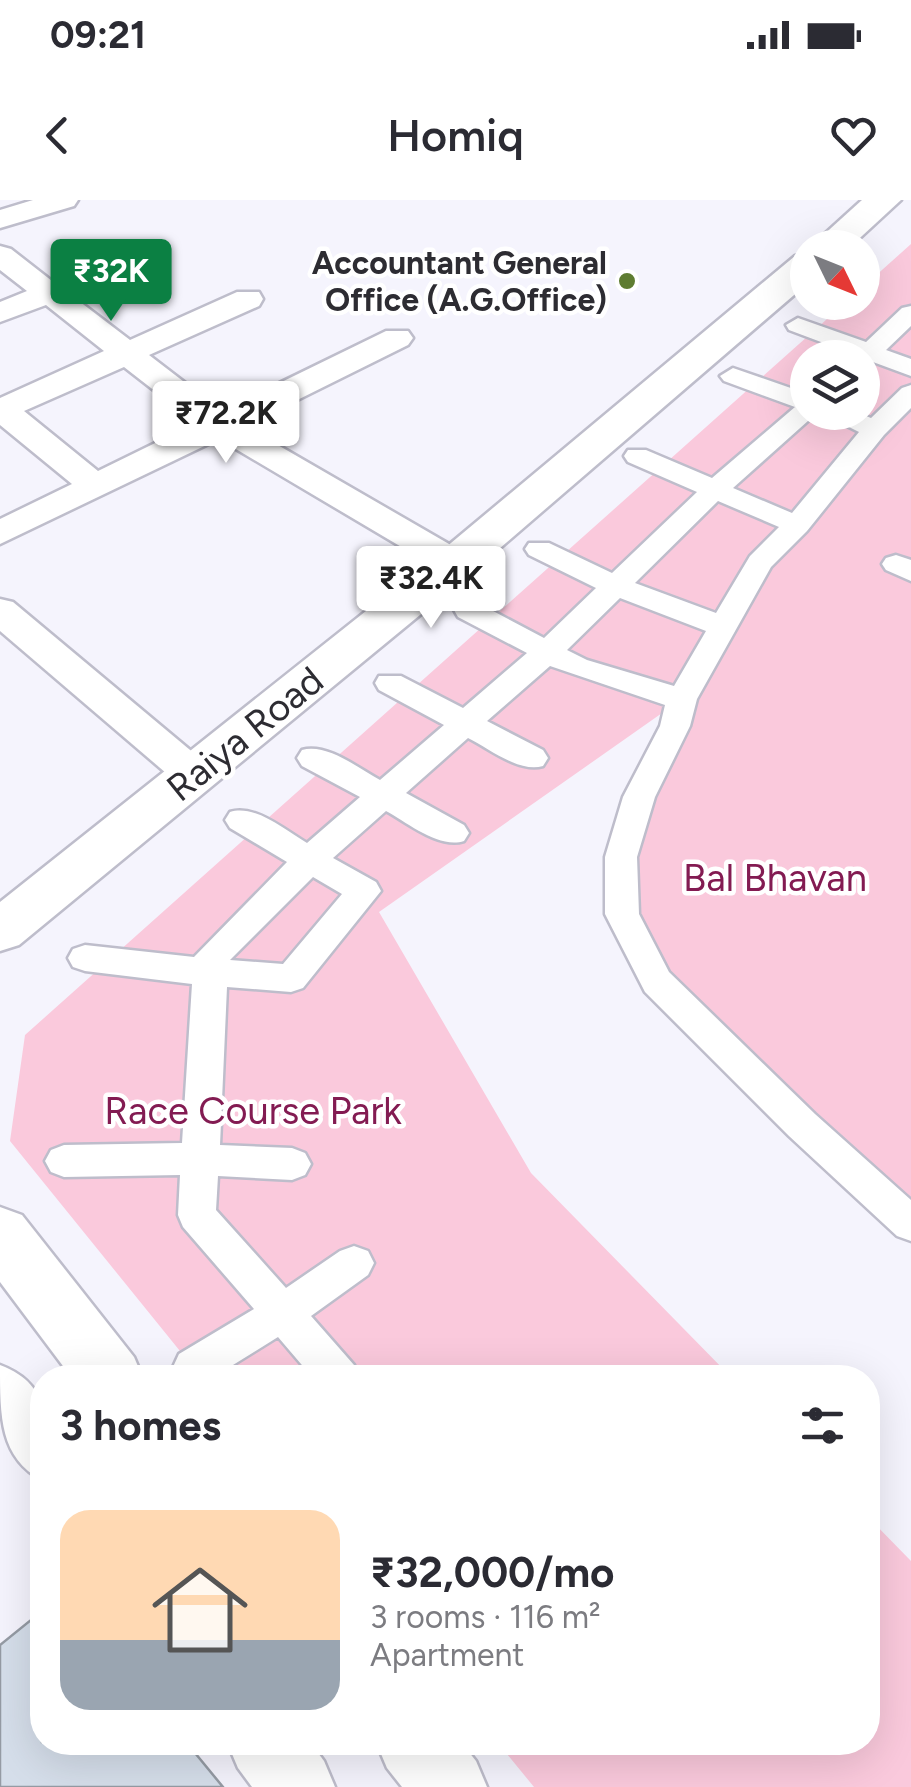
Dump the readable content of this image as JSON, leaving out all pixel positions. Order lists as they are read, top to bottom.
{
  "streets": {
    "main road": ["Raiya Road"]
  },
  "parks": ["Bal Bhavan", "Race Course Park"],
  "places": ["Accountant General Office (A.G.Office)"],
  "north": "bottom right",
  "page": {
    "status": "09:21",
    "header": "Homiq",
    "price": ["₹32K", "₹72.2K", "₹32.4K"],
    "heading": "3 homes",
    "list": [
      {
        "name": "₹32,000/mo",
        "note": "3 rooms · 116 m² · Apartment"
      }
    ]
  }
}
